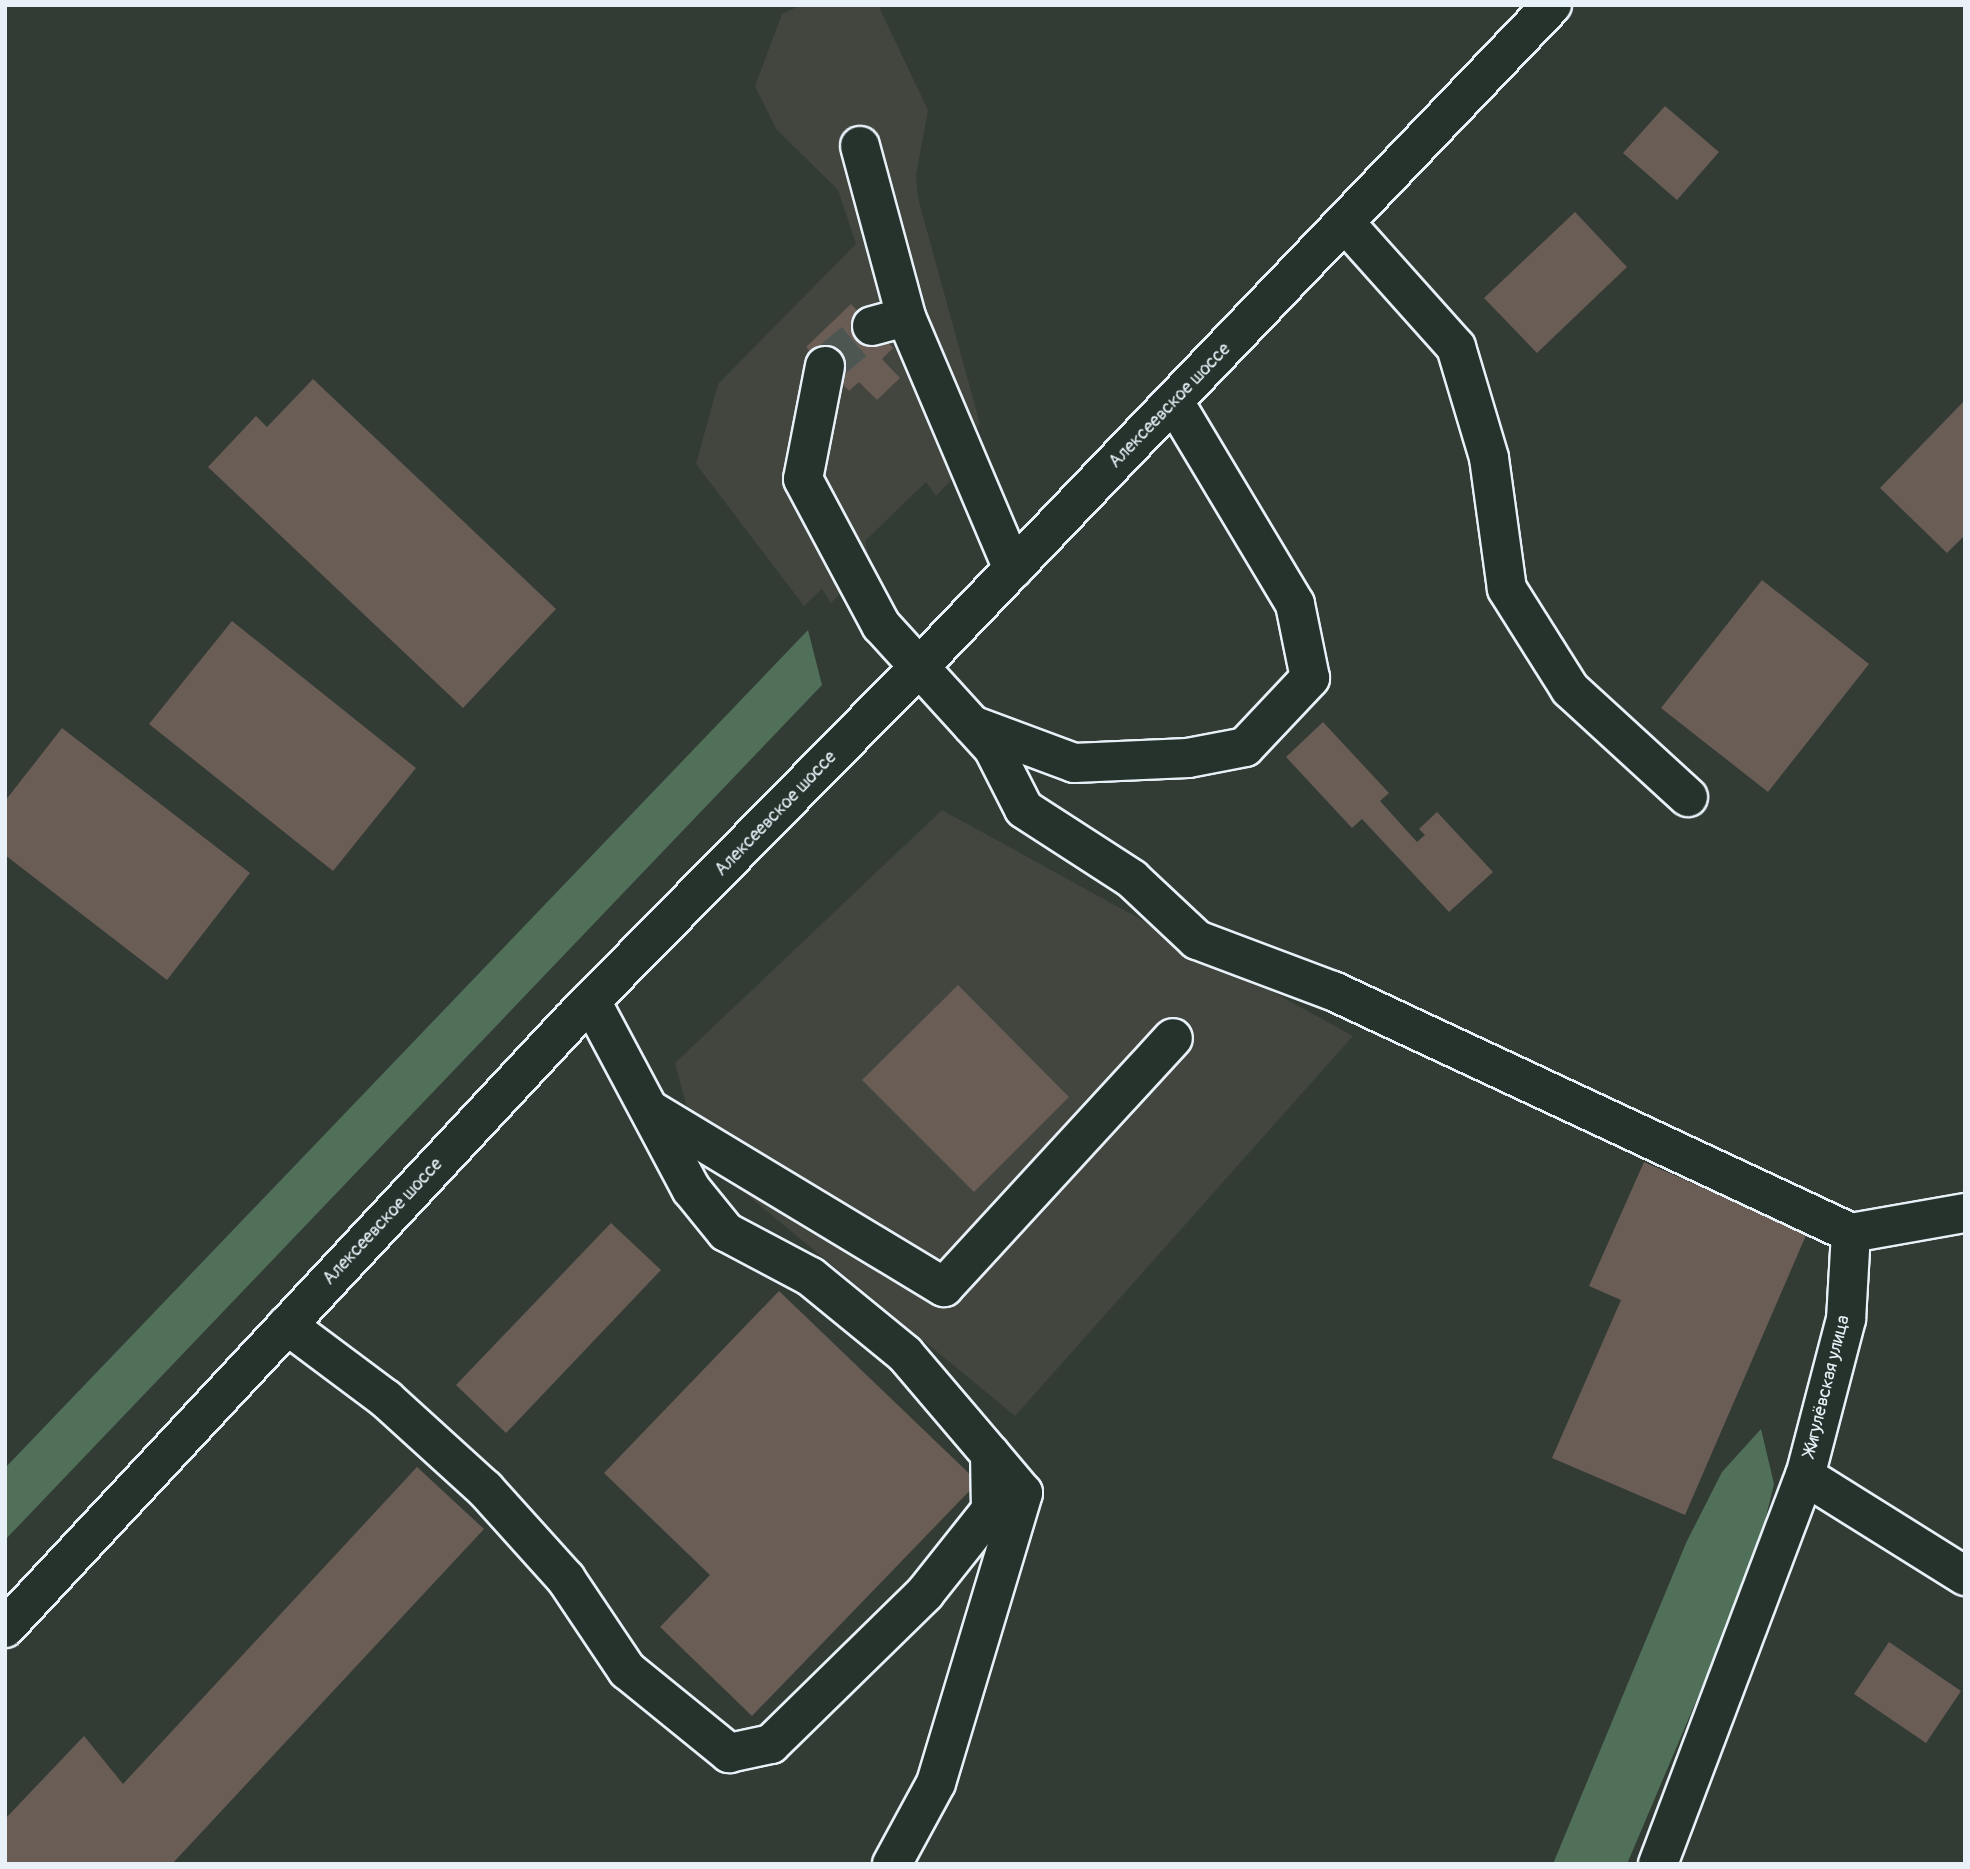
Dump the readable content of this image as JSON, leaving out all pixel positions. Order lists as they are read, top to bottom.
{
  "streets": {
    "street": ["Алексеевское шоссе", "Жигулёвская улица"]
  }
}
